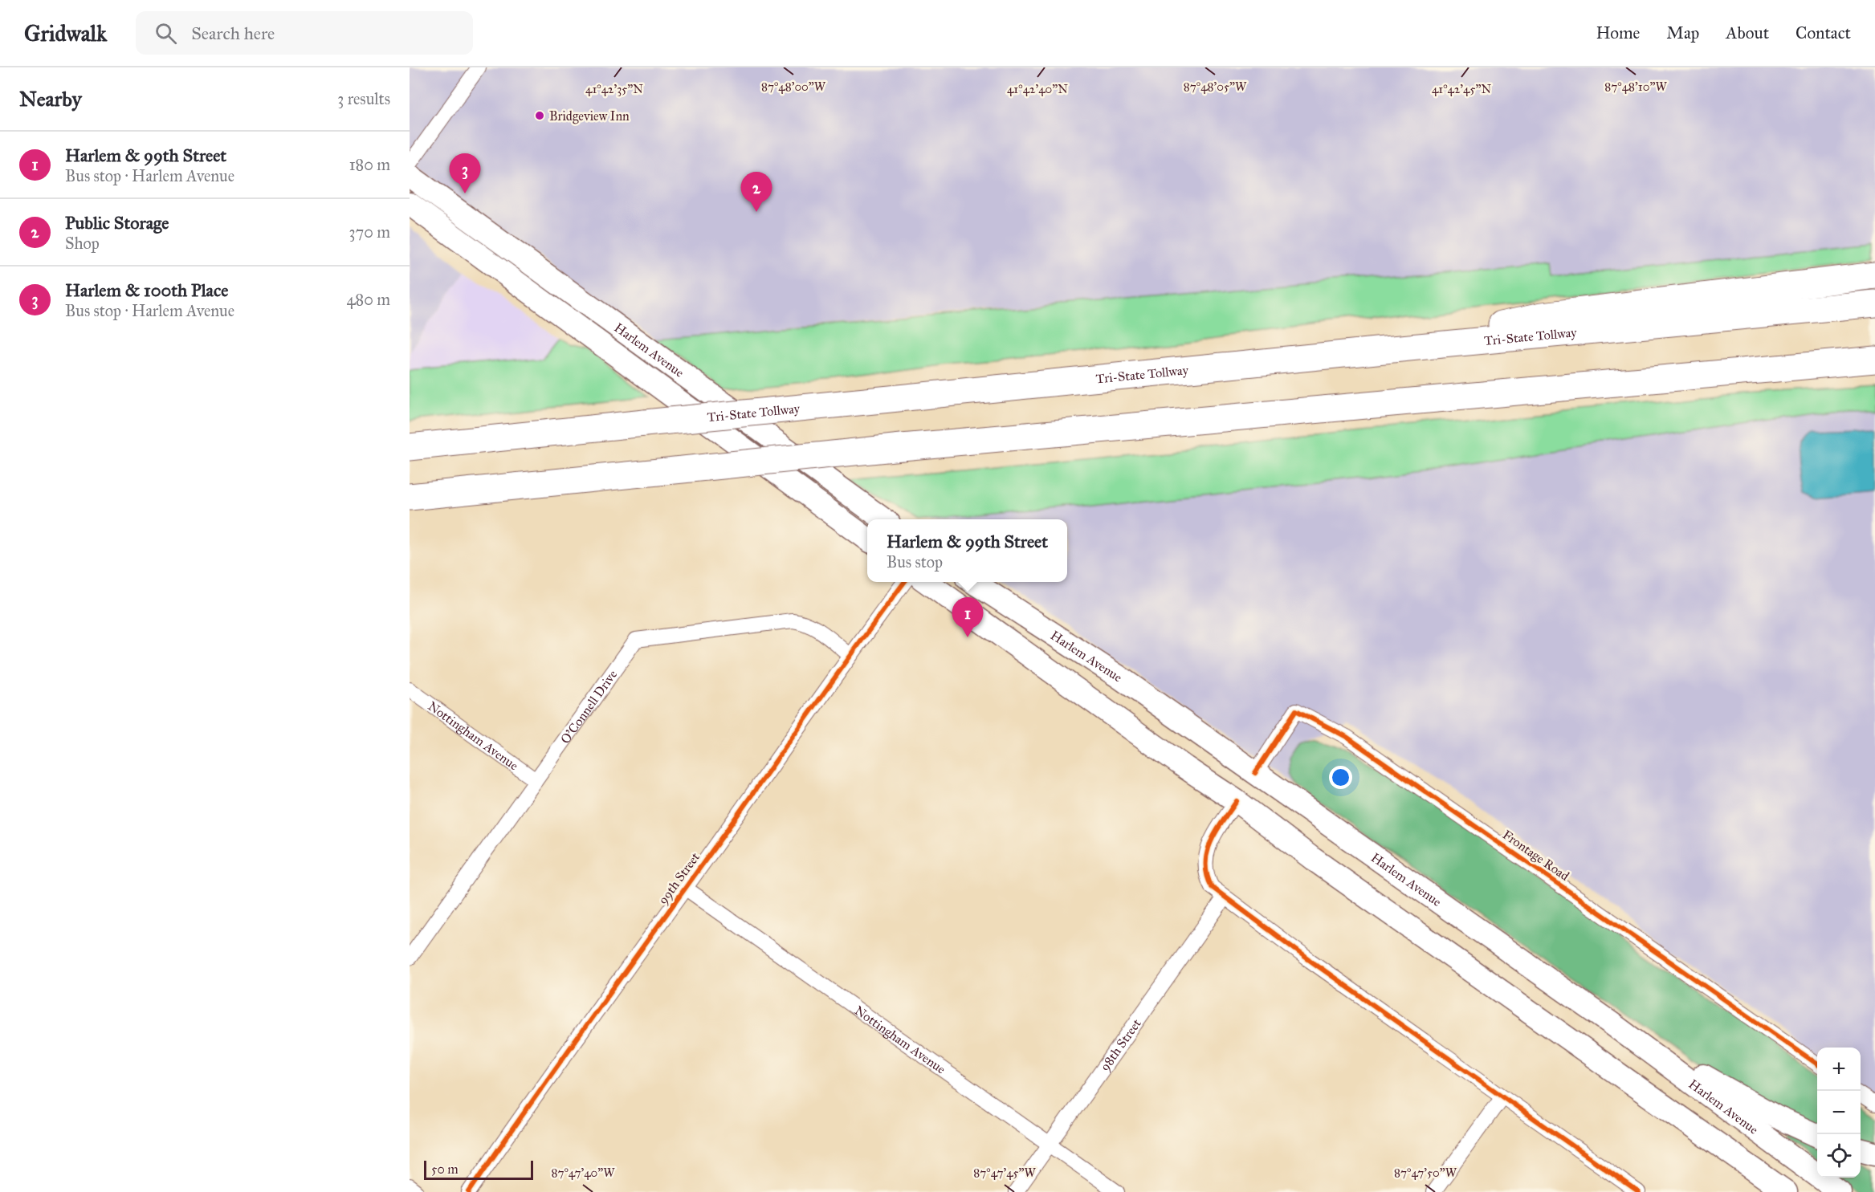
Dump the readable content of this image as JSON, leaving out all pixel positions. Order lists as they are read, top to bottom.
{
  "streets": {
    "highway": ["Tri-State Tollway"],
    "main road": ["Harlem Avenue"],
    "street": [
      "O'Connell Drive",
      "Nottingham Avenue",
      "Frontage Road",
      "99th Street",
      "98th Street"
    ]
  },
  "crossings": [
    ["Harlem Avenue", "Frontage Road"],
    ["O'Connell Drive", "Nottingham Avenue"],
    ["O'Connell Drive", "99th Street"],
    ["Nottingham Avenue", "99th Street"],
    ["Nottingham Avenue", "98th Street"]
  ],
  "places": ["Bridgeview Inn"],
  "scale_bar": "50 m",
  "page": {
    "header": "Gridwalk",
    "search": "Search here",
    "nav": [
      "Home",
      "Map",
      "About",
      "Contact"
    ],
    "heading": ["Nearby", "3 results"],
    "list": [
      {
        "mark": "1",
        "name": "Harlem & 99th Street",
        "note": "Bus stop · Harlem Avenue",
        "value": "180 m"
      },
      {
        "mark": "2",
        "name": "Public Storage",
        "note": "Shop",
        "value": "370 m"
      },
      {
        "mark": "3",
        "name": "Harlem & 100th Place",
        "note": "Bus stop · Harlem Avenue",
        "value": "480 m"
      }
    ],
    "pins": ["3", "2", "1"],
    "popup": ["Harlem & 99th Street", "Bus stop"],
    "map_buttons": ["+", "−"],
    "scale": "50 m"
  },
  "coordinates": [
    "87°48'00\"W",
    "87°48'05\"W",
    "87°48'10\"W",
    "41°42'35\"N",
    "41°42'40\"N",
    "41°42'45\"N",
    "87°47'40\"W",
    "87°47'45\"W",
    "87°47'50\"W"
  ]
}
